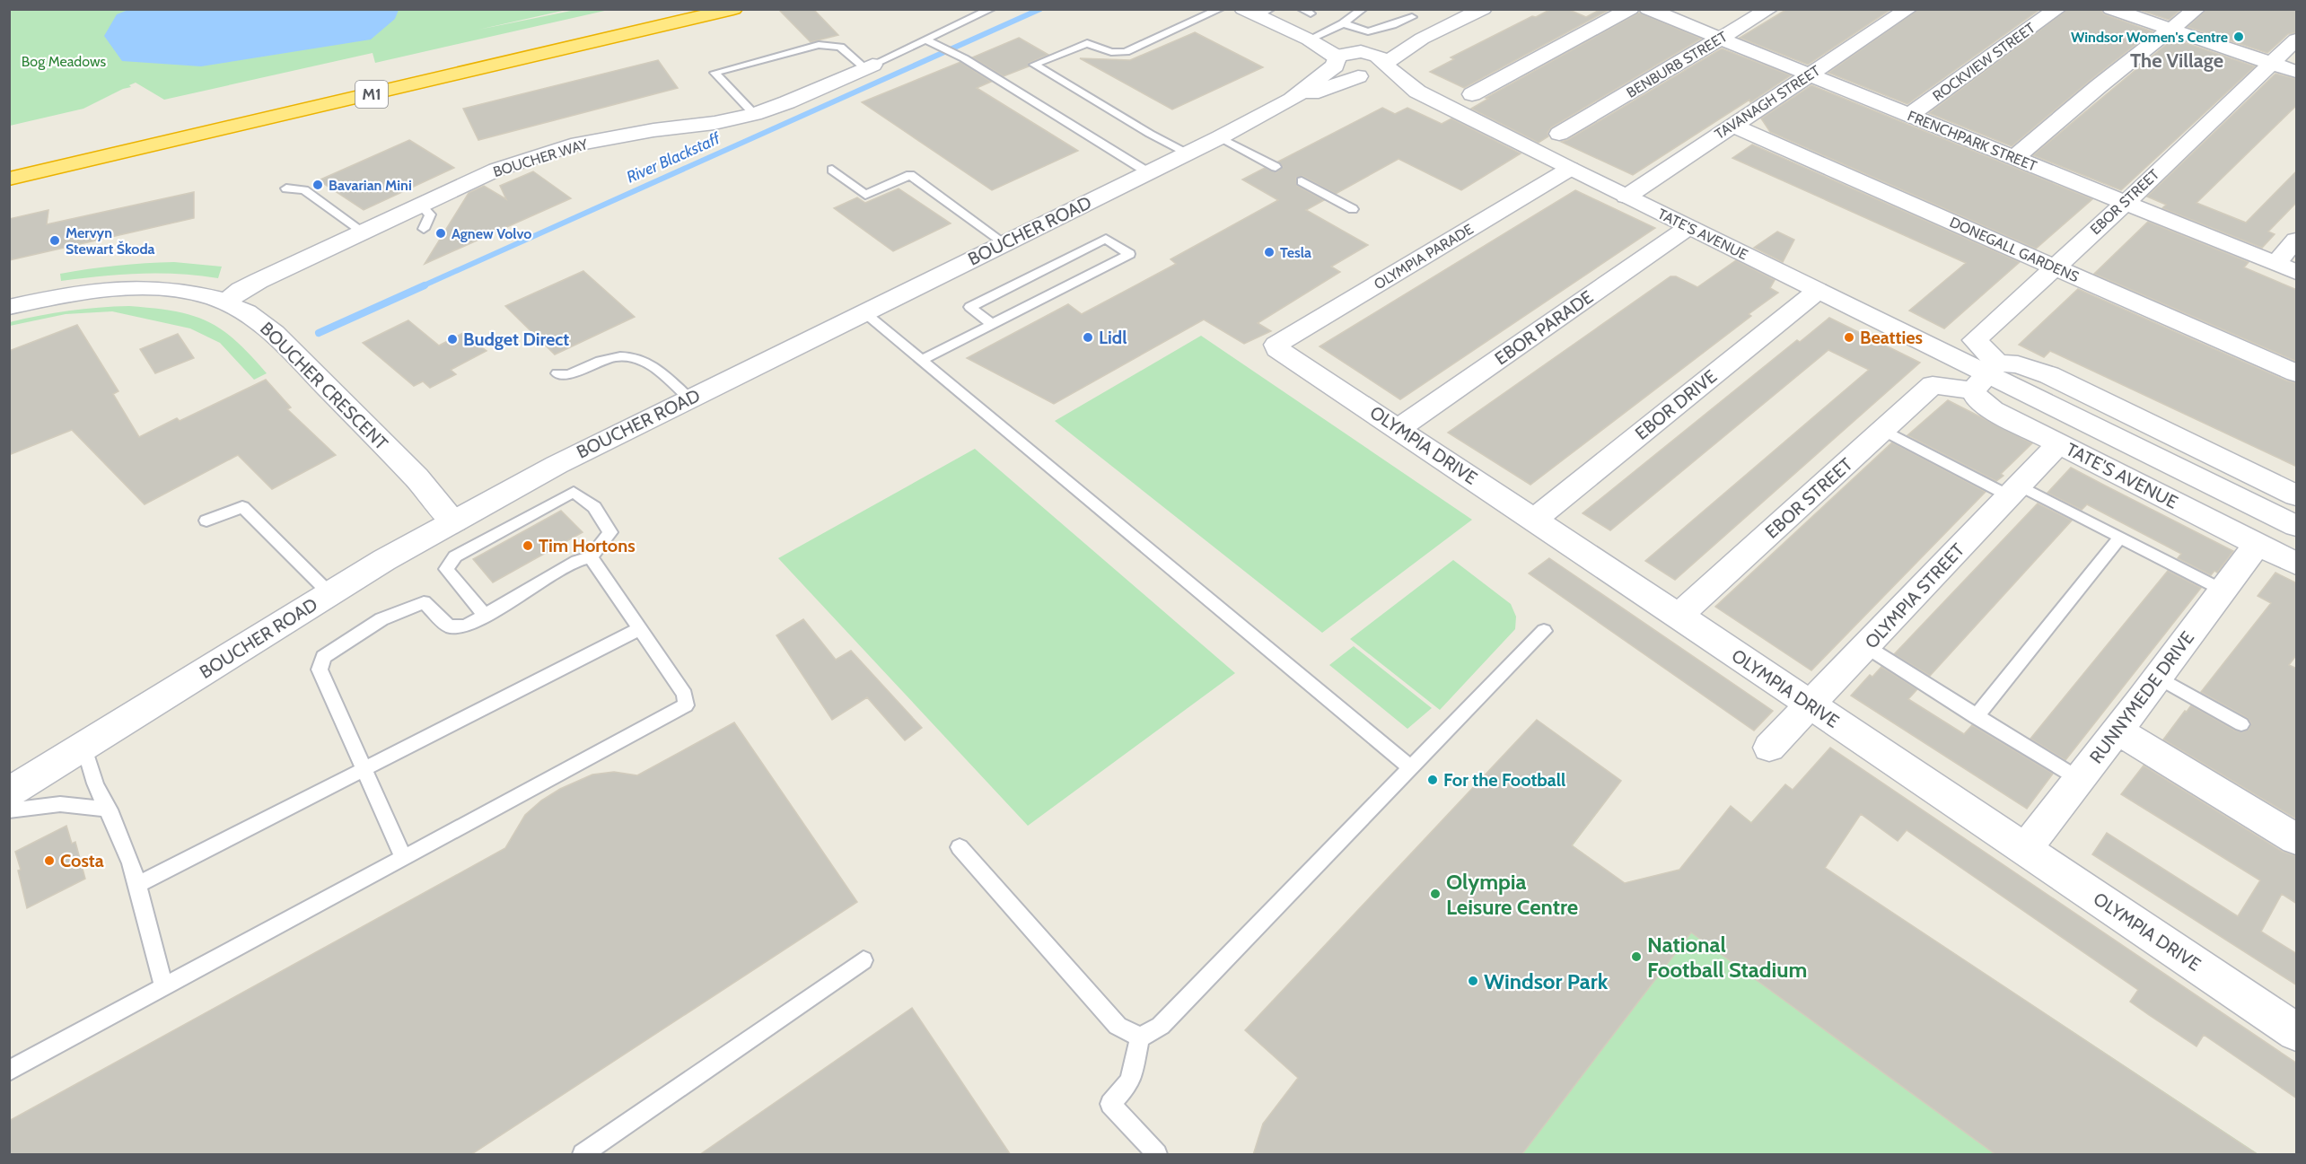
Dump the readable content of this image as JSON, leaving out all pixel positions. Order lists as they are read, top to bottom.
{
  "streets": {
    "highway": ["M1"],
    "street": [
      "ROCKVIEW STREET",
      "BENBURB STREET",
      "TAVANAGH STREET",
      "FRENCHPARK STREET",
      "BOUCHER WAY",
      "EBOR STREET",
      "BOUCHER ROAD",
      "TATE'S AVENUE",
      "DONEGALL GARDENS",
      "OLYMPIA PARADE",
      "EBOR PARADE",
      "BOUCHER CRESCENT",
      "EBOR DRIVE",
      "OLYMPIA DRIVE",
      "OLYMPIA STREET",
      "RUNNYMEDE DRIVE"
    ]
  },
  "crossings": [
    ["ROCKVIEW STREET", "FRENCHPARK STREET"],
    ["BENBURB STREET", "FRENCHPARK STREET"],
    ["TAVANAGH STREET", "FRENCHPARK STREET"],
    ["TAVANAGH STREET", "TATE'S AVENUE"],
    ["TAVANAGH STREET", "DONEGALL GARDENS"],
    ["FRENCHPARK STREET", "EBOR STREET"],
    ["BOUCHER WAY", "BOUCHER CRESCENT"],
    ["EBOR STREET", "TATE'S AVENUE"],
    ["EBOR STREET", "DONEGALL GARDENS"],
    ["EBOR STREET", "OLYMPIA DRIVE"],
    ["BOUCHER ROAD", "TATE'S AVENUE"],
    ["BOUCHER ROAD", "BOUCHER CRESCENT"],
    ["TATE'S AVENUE", "OLYMPIA PARADE"],
    ["TATE'S AVENUE", "EBOR PARADE"],
    ["TATE'S AVENUE", "EBOR DRIVE"],
    ["TATE'S AVENUE", "OLYMPIA STREET"],
    ["TATE'S AVENUE", "RUNNYMEDE DRIVE"],
    ["OLYMPIA PARADE", "OLYMPIA DRIVE"],
    ["EBOR PARADE", "OLYMPIA DRIVE"],
    ["EBOR DRIVE", "OLYMPIA DRIVE"],
    ["OLYMPIA DRIVE", "OLYMPIA STREET"],
    ["OLYMPIA DRIVE", "RUNNYMEDE DRIVE"]
  ],
  "districts": ["The Village"],
  "water": ["River Blackstaff"],
  "parks": ["Bog Meadows"],
  "places": [
    "Windsor Women's Centre",
    "Bavarian Mini",
    "Agnew Volvo",
    "Mervyn Stewart Škoda",
    "Tesla",
    "Lidl",
    "Beatties",
    "Budget Direct",
    "Tim Hortons",
    "For the Football",
    "Costa",
    "Olympia Leisure Centre",
    "National Football Stadium",
    "Windsor Park"
  ]
}
